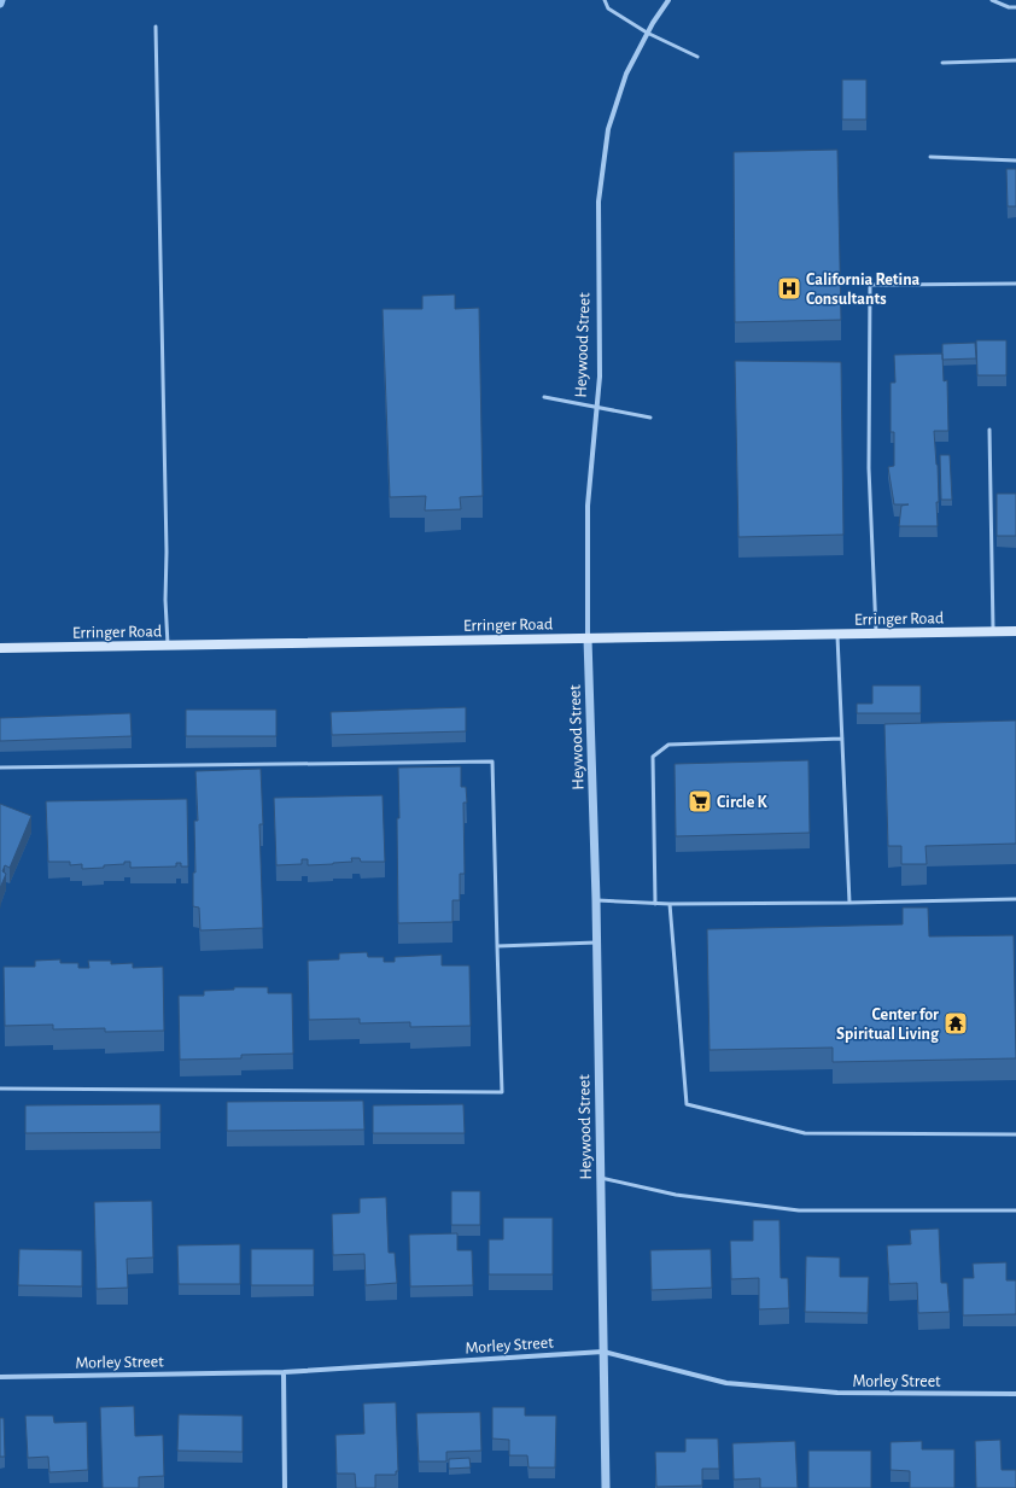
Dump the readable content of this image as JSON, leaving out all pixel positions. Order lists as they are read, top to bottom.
{
  "streets": {
    "main road": ["Erringer Road"],
    "street": ["Heywood Street", "Morley Street"]
  },
  "crossings": [
    ["Heywood Street", "Erringer Road"],
    ["Heywood Street", "Morley Street"]
  ],
  "places": {
    "hospital": ["California Retina Consultants"],
    "supermarket": ["Circle K"],
    "temple": ["Center for Spiritual Living"]
  }
}
